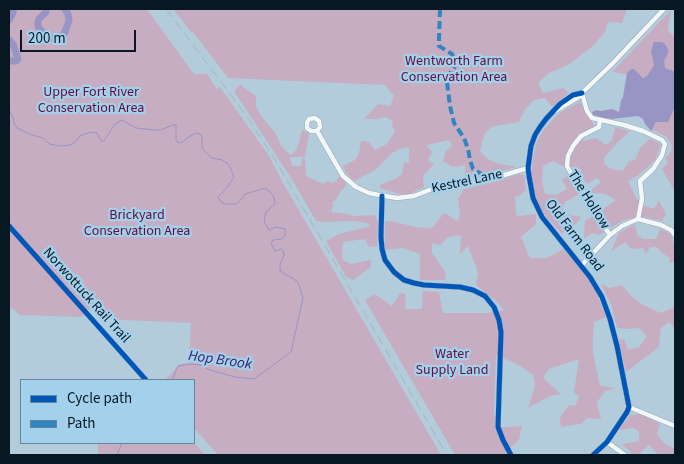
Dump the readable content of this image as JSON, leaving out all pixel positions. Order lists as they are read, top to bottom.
{
  "streets": {
    "street": ["Kestrel Lane", "The Hollow", "Old Farm Road"],
    "cycle path": ["Norwottuck Rail Trail"]
  },
  "crossings": [
    ["Kestrel Lane", "Old Farm Road"]
  ],
  "water": ["Hop Brook"],
  "parks": [
    "Wentworth Farm Conservation Area",
    "Upper Fort River Conservation Area",
    "Brickyard Conservation Area",
    "Water Supply Land"
  ],
  "legend": ["Cycle path", "Path"],
  "scale_bar": "200 m"
}
